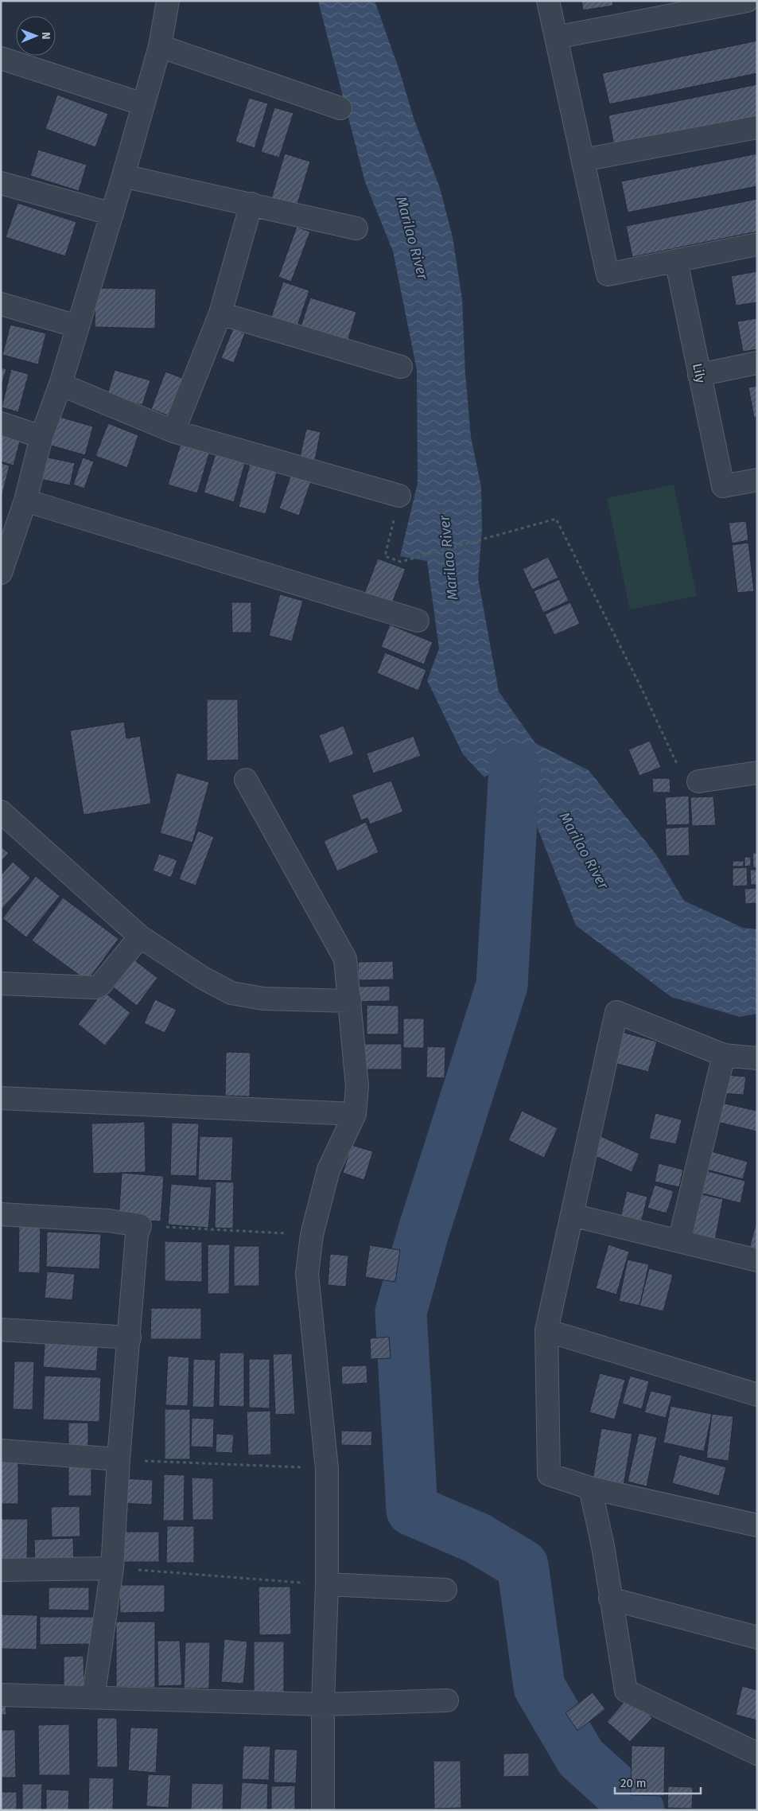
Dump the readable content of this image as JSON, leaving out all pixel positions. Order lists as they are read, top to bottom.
{
  "streets": {
    "street": ["Lily"]
  },
  "water": ["Marilao River"],
  "scale_bar": "20 m",
  "north": "right"
}
